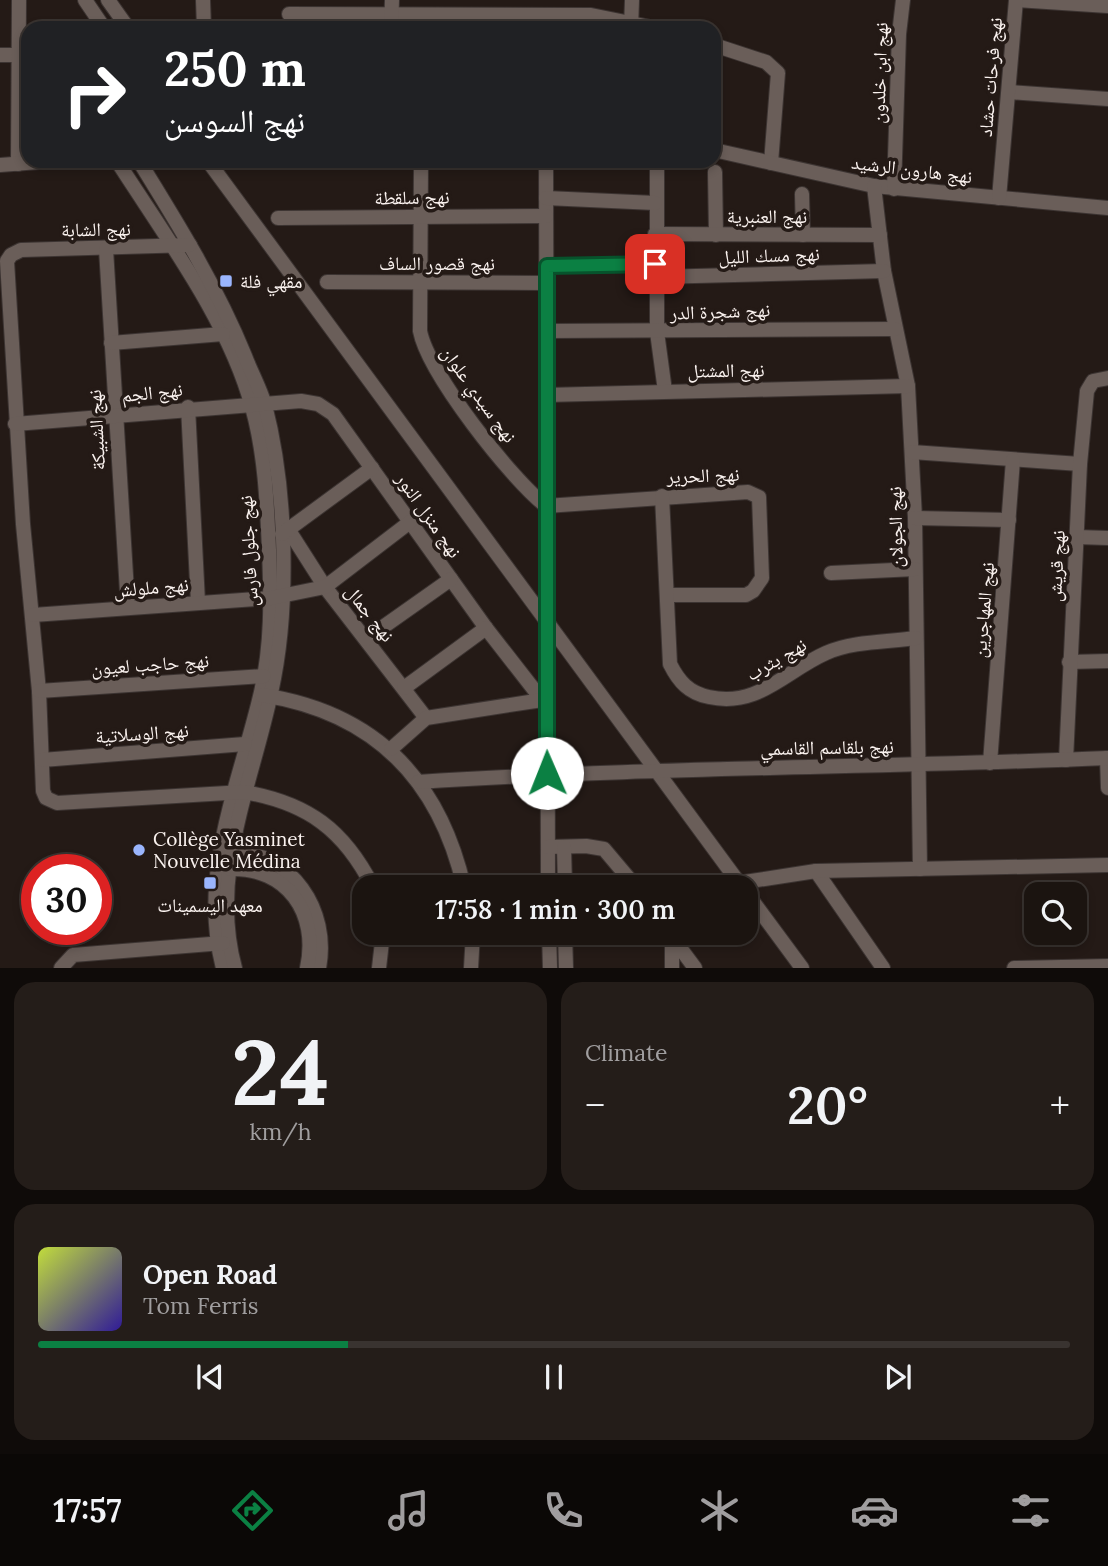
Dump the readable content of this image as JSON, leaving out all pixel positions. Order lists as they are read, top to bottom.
{
  "streets": {
    "street": [
      "نهج ابن خلدون",
      "نهج فرحات حشاد",
      "نهج هارون الرشيد",
      "نهج سلقطة",
      "نهج العنبرية",
      "نهج الشابة",
      "نهج مسك الليل",
      "نهج قصور الساف",
      "نهج شجرة الدر",
      "نهج المشتل",
      "نهج الجم",
      "نهج سيدي علوان",
      "نهج الشبيكة",
      "نهج الحرير",
      "نهج منزل النور",
      "نهج الجولان",
      "نهج جلول فارس",
      "نهج قريش",
      "نهج ملولش",
      "نهج المهاجرين",
      "نهج جمال",
      "نهج يثرب",
      "نهج حاجب لعيون",
      "نهج الوسلاتية",
      "نهج بلقاسم القاسمي"
    ]
  },
  "crossings": [
    ["نهج ابن خلدون", "نهج هارون الرشيد"],
    ["نهج فرحات حشاد", "نهج هارون الرشيد"],
    ["نهج هارون الرشيد", "نهج الجولان"],
    ["نهج سلقطة", "نهج سيدي علوان"],
    ["نهج العنبرية", "نهج الجولان"],
    ["نهج الشابة", "نهج الجم"],
    ["نهج الشابة", "نهج الشبيكة"],
    ["نهج الشابة", "نهج جلول فارس"],
    ["نهج مسك الليل", "نهج الجولان"],
    ["نهج قصور الساف", "نهج سيدي علوان"],
    ["نهج شجرة الدر", "نهج الجولان"],
    ["نهج المشتل", "نهج الجولان"],
    ["نهج الجم", "نهج الشبيكة"],
    ["نهج الجم", "نهج منزل النور"],
    ["نهج الجم", "نهج جلول فارس"],
    ["نهج سيدي علوان", "نهج الحرير"],
    ["نهج الشبيكة", "نهج ملولش"],
    ["نهج الحرير", "نهج يثرب"],
    ["نهج منزل النور", "نهج جلول فارس"],
    ["نهج الجولان", "نهج يثرب"],
    ["نهج الجولان", "نهج بلقاسم القاسمي"],
    ["نهج جلول فارس", "نهج ملولش"],
    ["نهج جلول فارس", "نهج جمال"],
    ["نهج جلول فارس", "نهج حاجب لعيون"],
    ["نهج جلول فارس", "نهج الوسلاتية"],
    ["نهج قريش", "نهج بلقاسم القاسمي"],
    ["نهج ملولش", "نهج جمال"],
    ["نهج المهاجرين", "نهج بلقاسم القاسمي"]
  ],
  "places": {
    "transit": ["مقهي فلة", "معهد اليسمينات"],
    "other": ["Collège Yasminet Nouvelle Médina"]
  },
  "page": {
    "turn": ["250 m", "نهج السوسن"],
    "limit": "30",
    "trip": "17:58 · 1 min · 300 m",
    "tile": [
      ["24", "km/h"],
      "Climate"
    ],
    "heat": ["−", "20°", "+"],
    "song": ["Open Road", "Tom Ferris"],
    "tabs": "17:57"
  }
}
